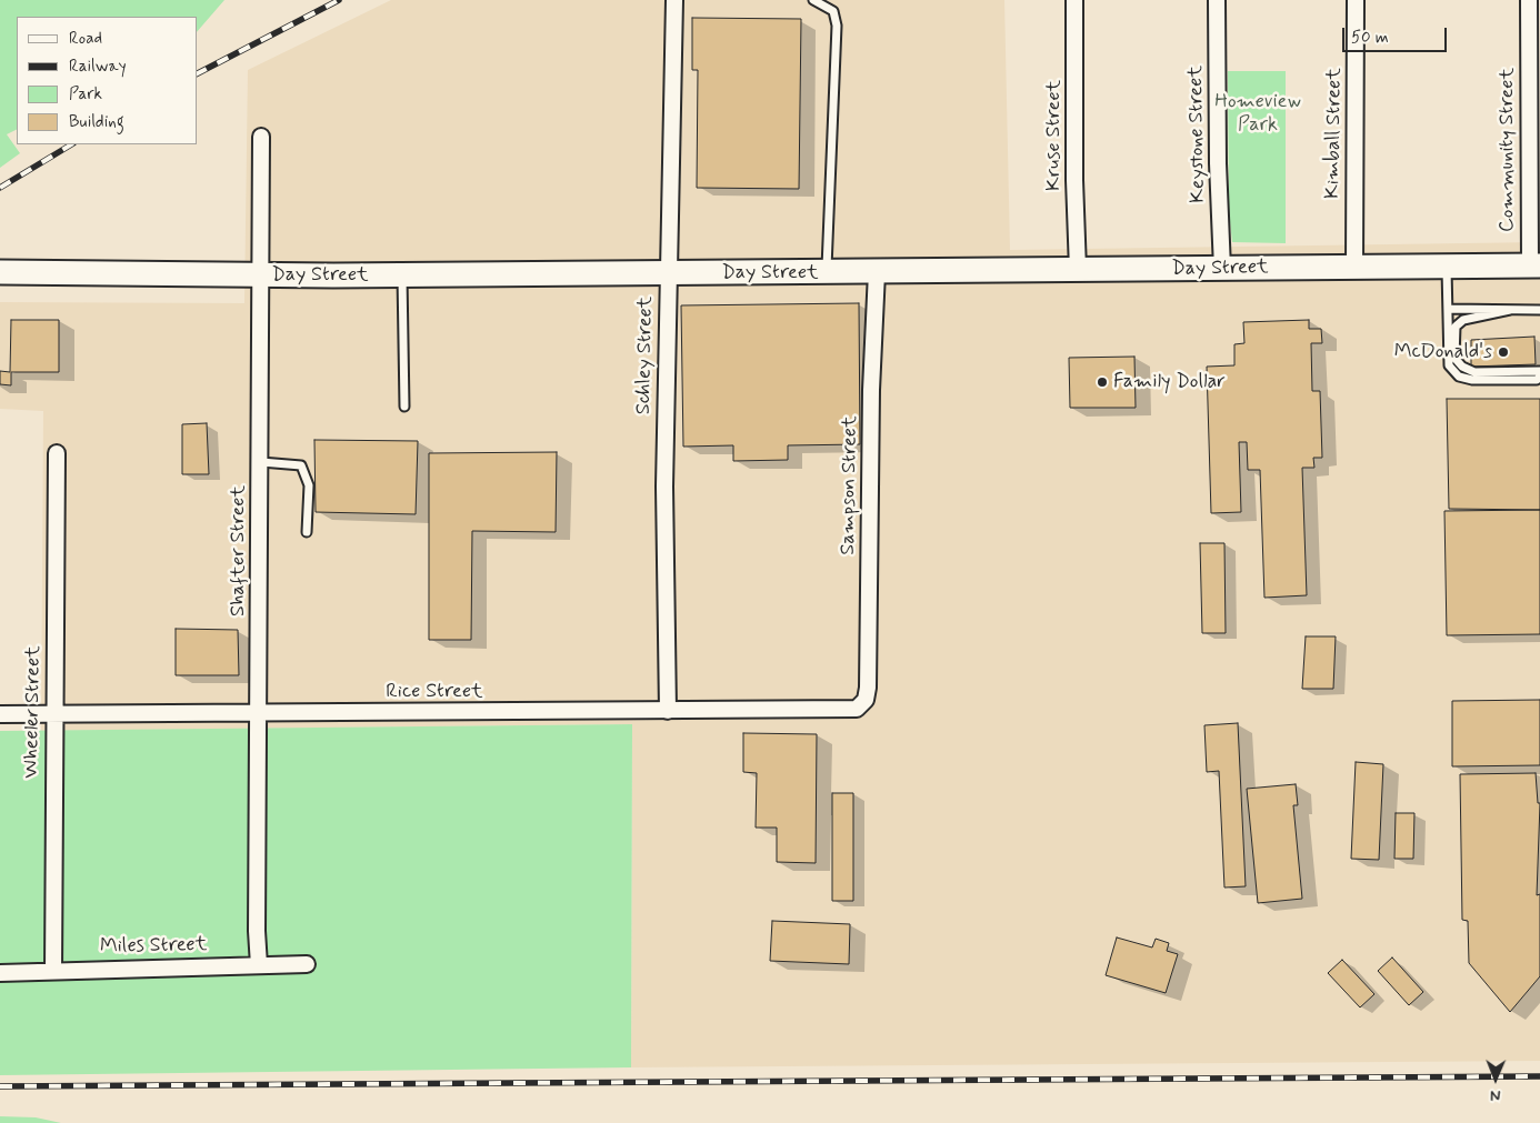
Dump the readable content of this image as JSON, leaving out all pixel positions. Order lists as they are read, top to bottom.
{
  "streets": {
    "main road": ["Day Street"],
    "street": [
      "Kimball Street",
      "Keystone Street",
      "Kruse Street",
      "Community Street",
      "Schley Street",
      "Sampson Street",
      "Shafter Street",
      "Rice Street",
      "Wheeler Street",
      "Miles Street"
    ]
  },
  "crossings": [
    ["Kimball Street", "Day Street"],
    ["Keystone Street", "Day Street"],
    ["Kruse Street", "Day Street"],
    ["Community Street", "Day Street"],
    ["Day Street", "Schley Street"],
    ["Day Street", "Sampson Street"],
    ["Day Street", "Shafter Street"],
    ["Schley Street", "Rice Street"],
    ["Sampson Street", "Rice Street"],
    ["Shafter Street", "Rice Street"],
    ["Shafter Street", "Miles Street"],
    ["Rice Street", "Wheeler Street"],
    ["Wheeler Street", "Miles Street"]
  ],
  "parks": ["Homeview Park"],
  "places": ["McDonald's", "Family Dollar"],
  "legend": [
    "Road",
    "Railway",
    "Park",
    "Building"
  ],
  "scale_bar": "50 m",
  "north": "bottom"
}
